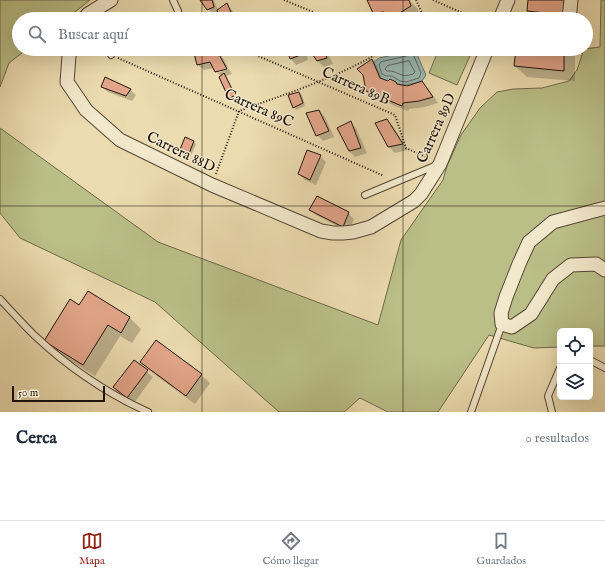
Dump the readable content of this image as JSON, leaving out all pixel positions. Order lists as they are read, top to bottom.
{
  "streets": {
    "street": ["Carrera 89D", "Carrera 88D"],
    "path": ["Carrera 89B", "Carrera 89C"]
  },
  "crossings": [
    ["Carrera 89B", "Carrera 89D"],
    ["Carrera 89D", "Carrera 88D"]
  ],
  "scale_bar": "50 m",
  "page": {
    "search": "Buscar aquí",
    "scale": "50 m",
    "heading": ["Cerca", "0 resultados"],
    "nav": ["Mapa", "Cómo llegar", "Guardados"]
  }
}
